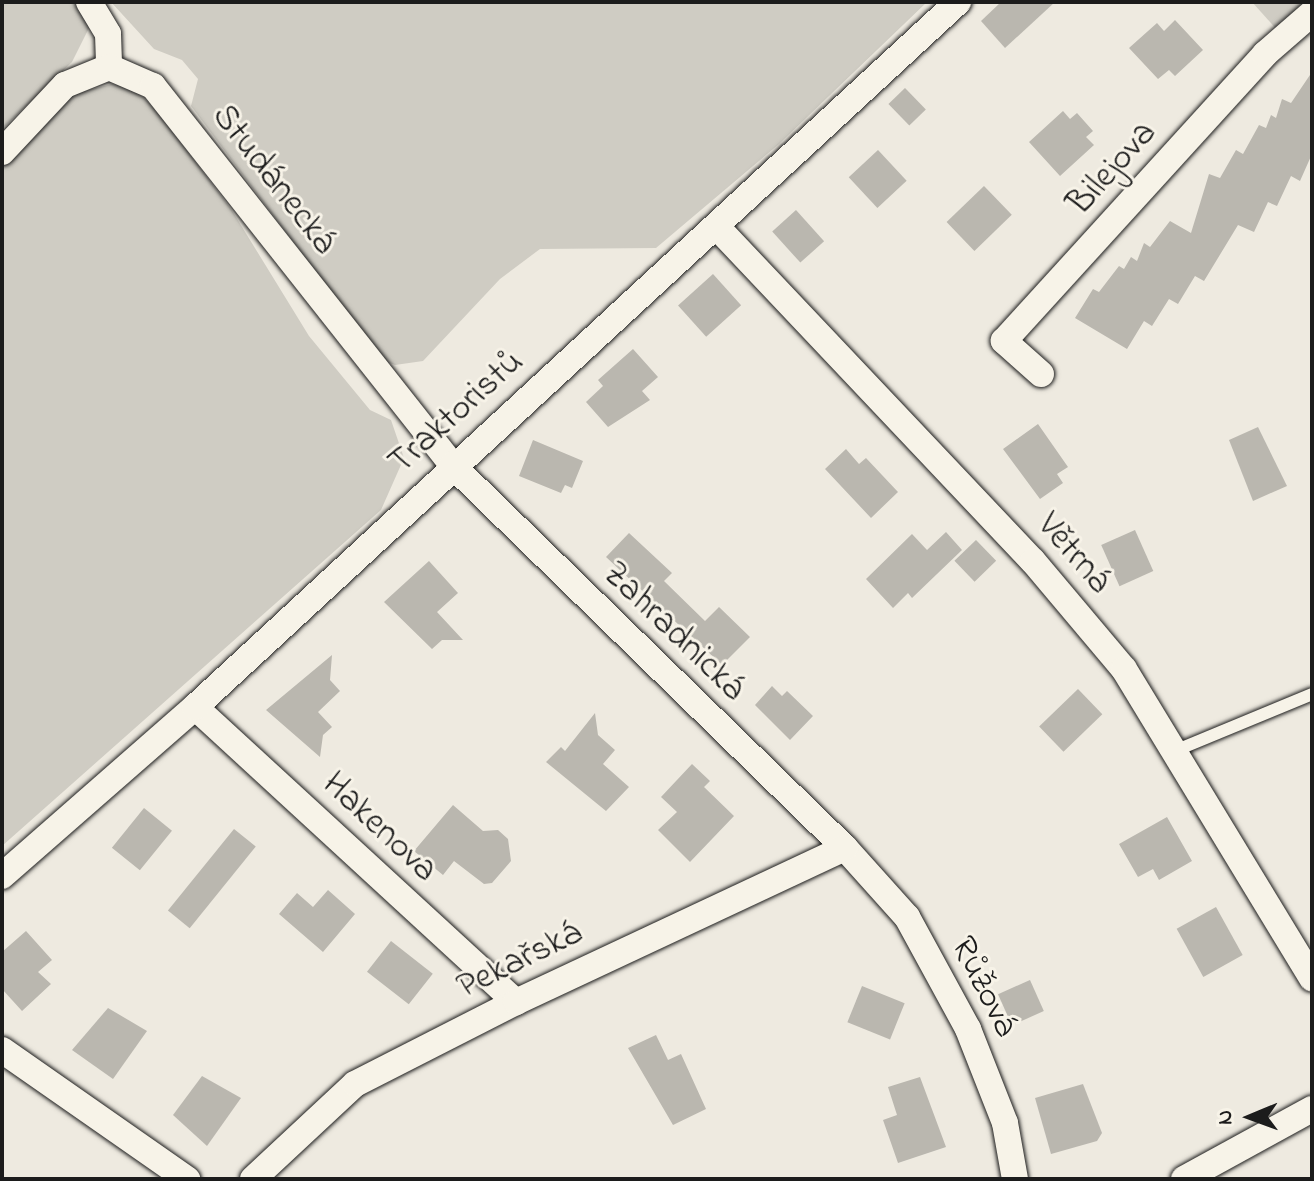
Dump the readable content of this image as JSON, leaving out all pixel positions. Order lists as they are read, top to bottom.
{
  "streets": {
    "street": [
      "Bilejova",
      "Studánecká",
      "Traktoristů",
      "Větrná",
      "Zahradnická",
      "Hakenova",
      "Pekařská",
      "Růžová"
    ]
  },
  "crossings": [
    ["Studánecká", "Traktoristů"],
    ["Studánecká", "Zahradnická"],
    ["Traktoristů", "Větrná"],
    ["Traktoristů", "Zahradnická"],
    ["Traktoristů", "Hakenova"],
    ["Zahradnická", "Pekařská"],
    ["Zahradnická", "Růžová"],
    ["Hakenova", "Pekařská"],
    ["Pekařská", "Růžová"]
  ],
  "north": "left"
}
